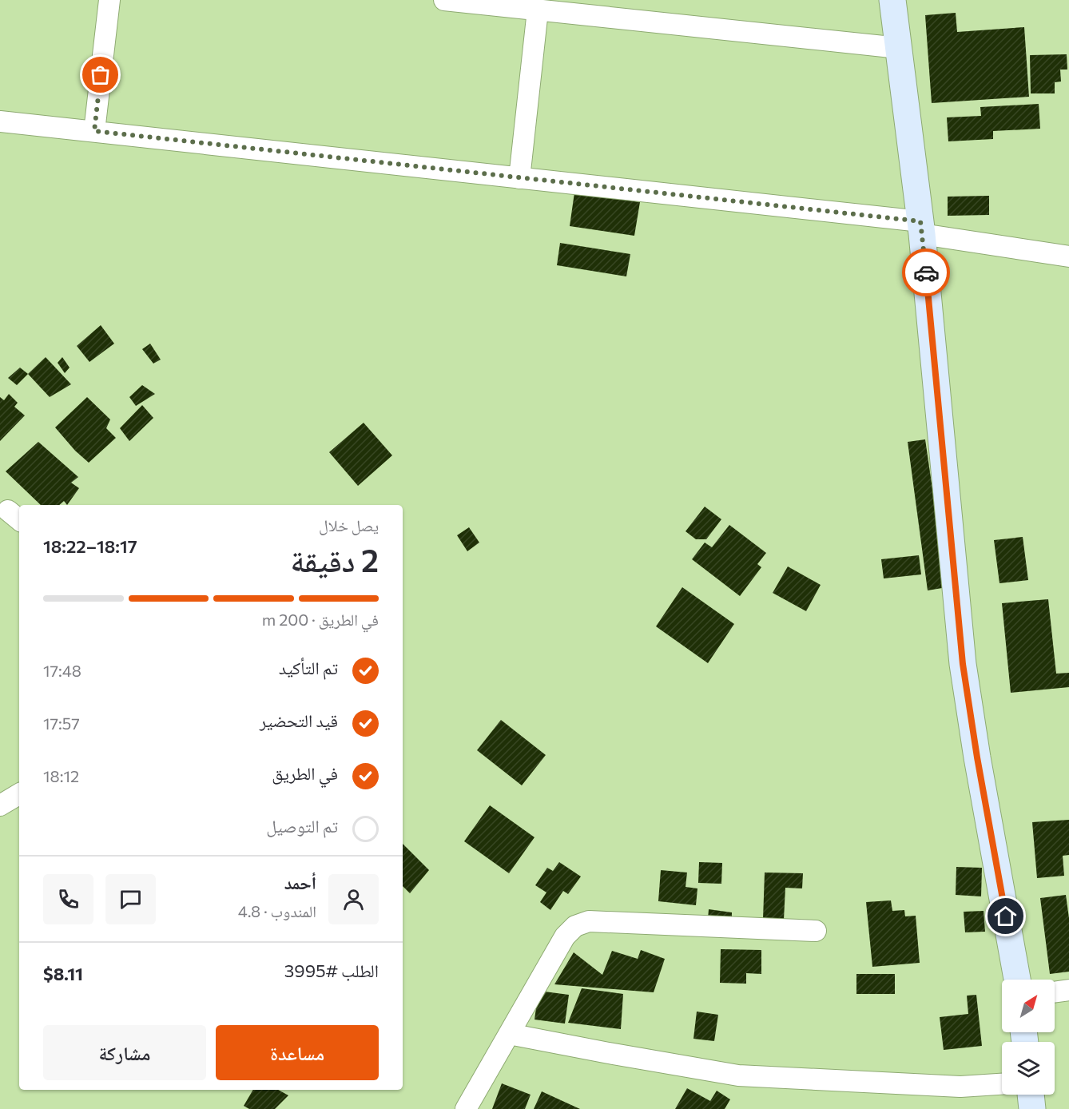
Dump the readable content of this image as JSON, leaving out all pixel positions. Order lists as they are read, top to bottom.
{
  "north": "top right",
  "page": {
    "heading": ["2 دقيقة", "يصل خلال", "18:17–18:22"],
    "panel": [
      "أحمد",
      "المندوب · 4.8",
      "الطلب #3995",
      "$8.11"
    ],
    "bar": "في الطريق · 200 m",
    "list": [
      ["تم التأكيد", "17:48"],
      ["قيد التحضير", "17:57"],
      ["في الطريق", "18:12"],
      "تم التوصيل"
    ],
    "buttons": ["مساعدة", "مشاركة"]
  }
}
